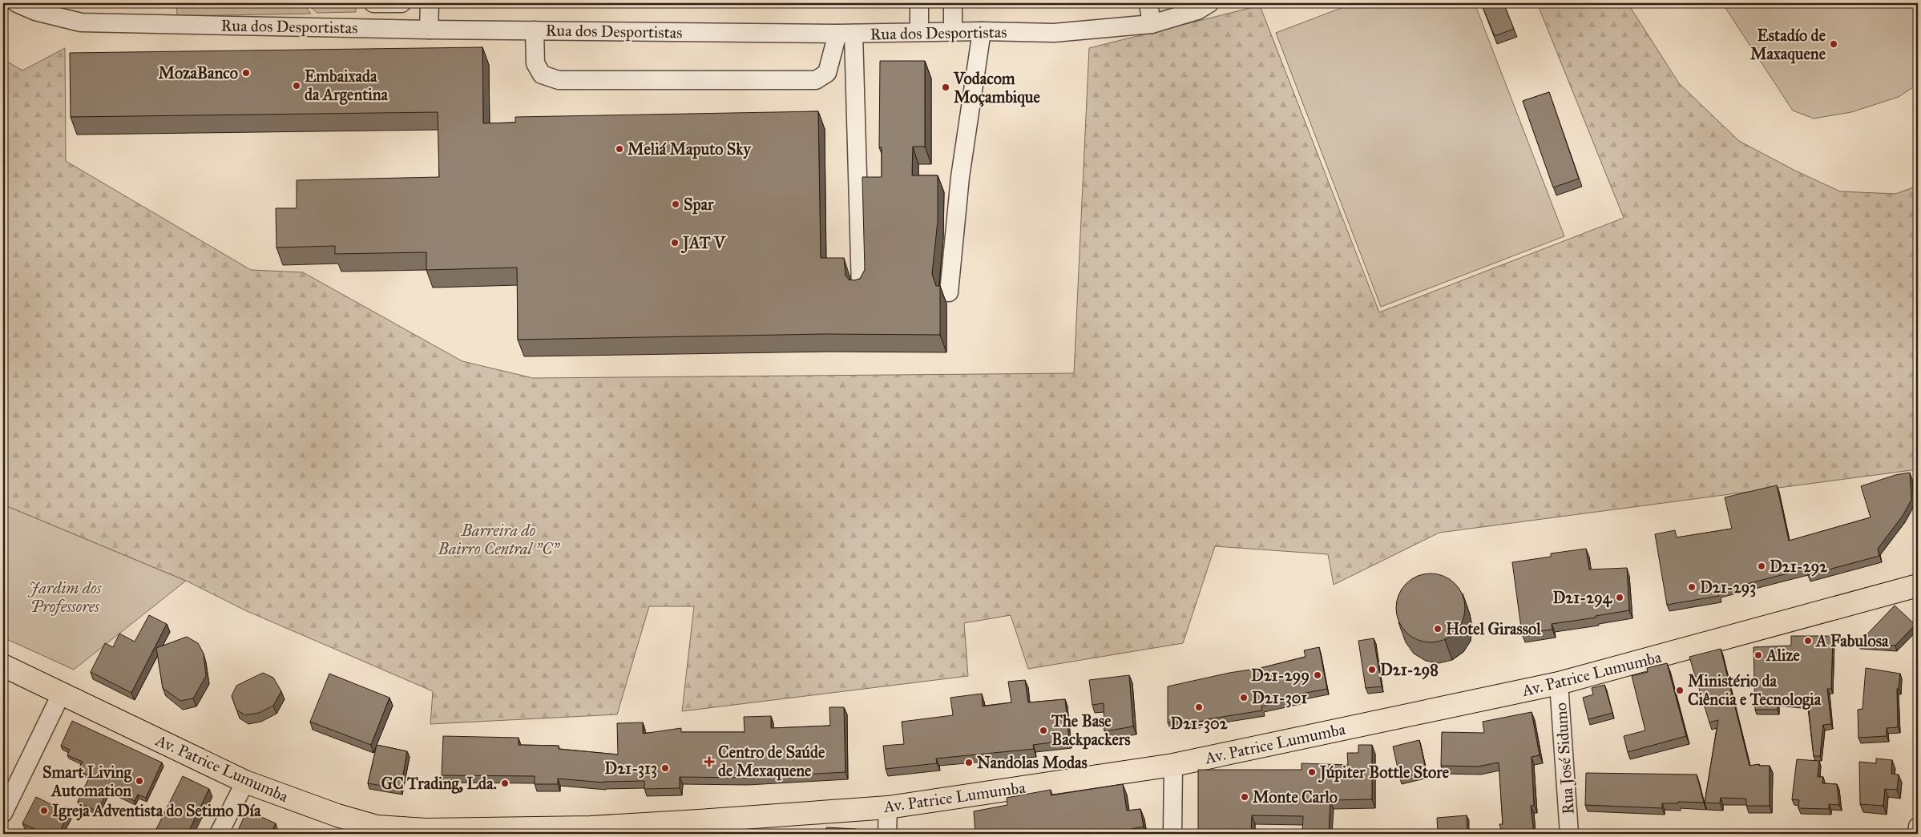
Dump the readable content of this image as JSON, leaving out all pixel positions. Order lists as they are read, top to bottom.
{
  "streets": {
    "main road": ["Av. Patrice Lumumba"],
    "street": ["Rua dos Desportistas", "Rua José Sidumo"]
  },
  "crossings": [
    ["Av. Patrice Lumumba", "Rua José Sidumo"]
  ],
  "parks": ["Barreira do Bairro Central \"C\"", "Jardim dos Professores"],
  "places": {
    "other": [
      "Estadío de Maxaquene",
      "MozaBanco",
      "Embaixada da Argentina",
      "Vodacom Moçambique",
      "Meliá Maputo Sky",
      "Spar",
      "JAT V",
      "D21-292",
      "D21-293",
      "D21-294",
      "Hotel Girassol",
      "A Fabulosa",
      "Alize",
      "D21-298",
      "D21-299",
      "Ministério da Ciência e Tecnologia",
      "D21-301",
      "D21-302",
      "The Base Backpackers",
      "Nandolas Modas",
      "D21-313",
      "Júpiter Bottle Store",
      "Smart Living Automation",
      "GC Trading, Lda.",
      "Monte Carlo",
      "Igreja Adventista do Setimo Día"
    ],
    "health": ["Centro de Saúde de Mexaquene"]
  }
}
